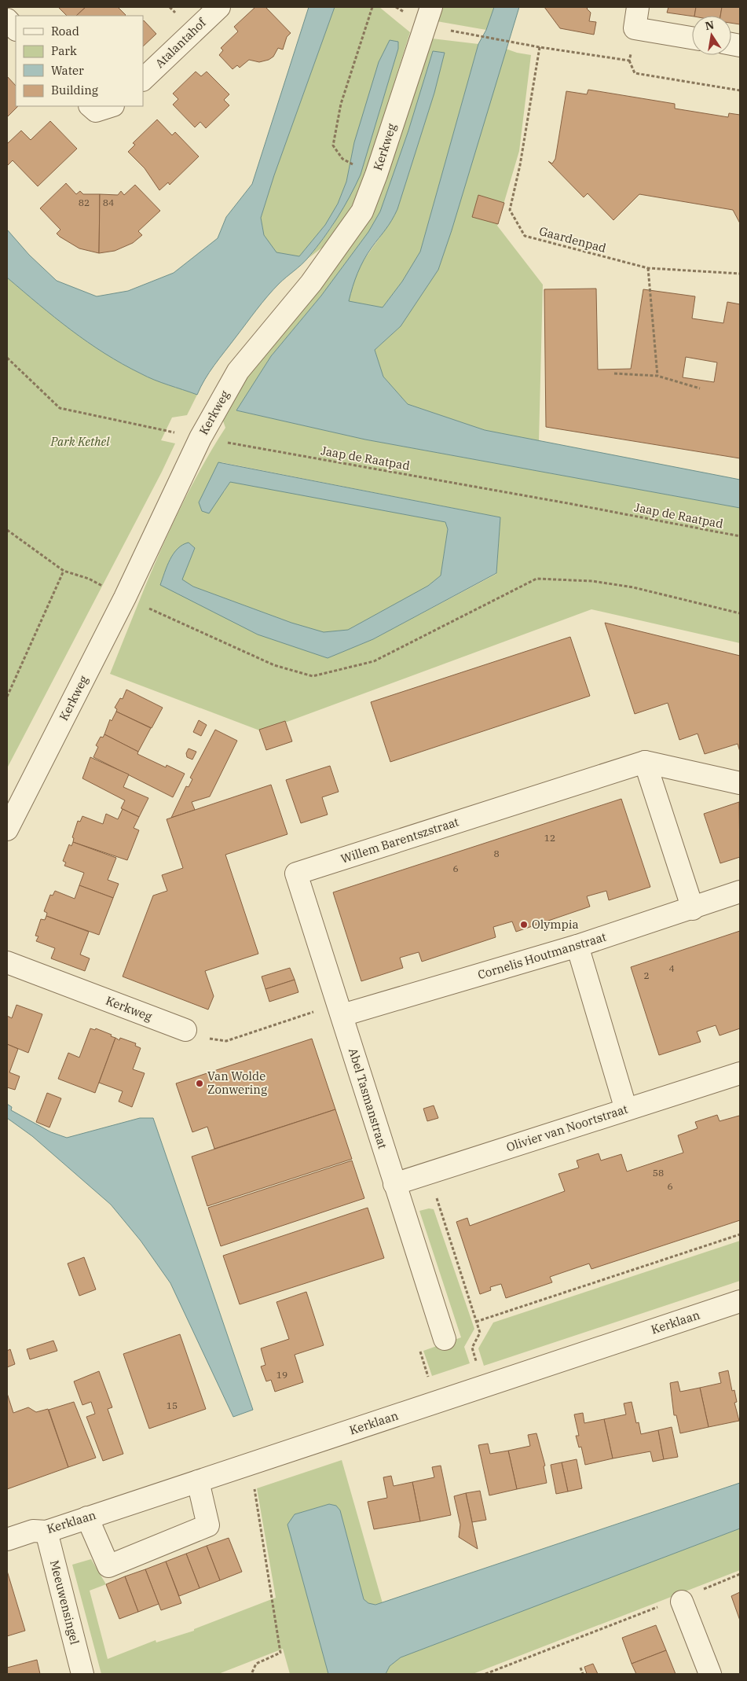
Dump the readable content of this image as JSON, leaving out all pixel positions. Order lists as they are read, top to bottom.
{
  "streets": {
    "street": [
      "Atalantahof",
      "Kerkweg",
      "Willem Barentszstraat",
      "Cornelis Houtmanstraat",
      "Abel Tasmanstraat",
      "Olivier van Noortstraat",
      "Kerklaan",
      "Meeuwensingel"
    ],
    "path": ["Gaardenpad", "Jaap de Raatpad"]
  },
  "crossings": [
    ["Kerkweg", "Jaap de Raatpad"],
    ["Willem Barentszstraat", "Cornelis Houtmanstraat"],
    ["Willem Barentszstraat", "Abel Tasmanstraat"],
    ["Cornelis Houtmanstraat", "Abel Tasmanstraat"],
    ["Abel Tasmanstraat", "Olivier van Noortstraat"],
    ["Kerklaan", "Meeuwensingel"]
  ],
  "parks": ["Park Kethel"],
  "places": ["Olympia", "Van Wolde Zonwering"],
  "house_numbers": [
    "82",
    "84",
    "12",
    "8",
    "6",
    "4",
    "2",
    "58",
    "6",
    "19",
    "15"
  ],
  "legend": [
    "Road",
    "Park",
    "Water",
    "Building"
  ],
  "north": "top"
}
